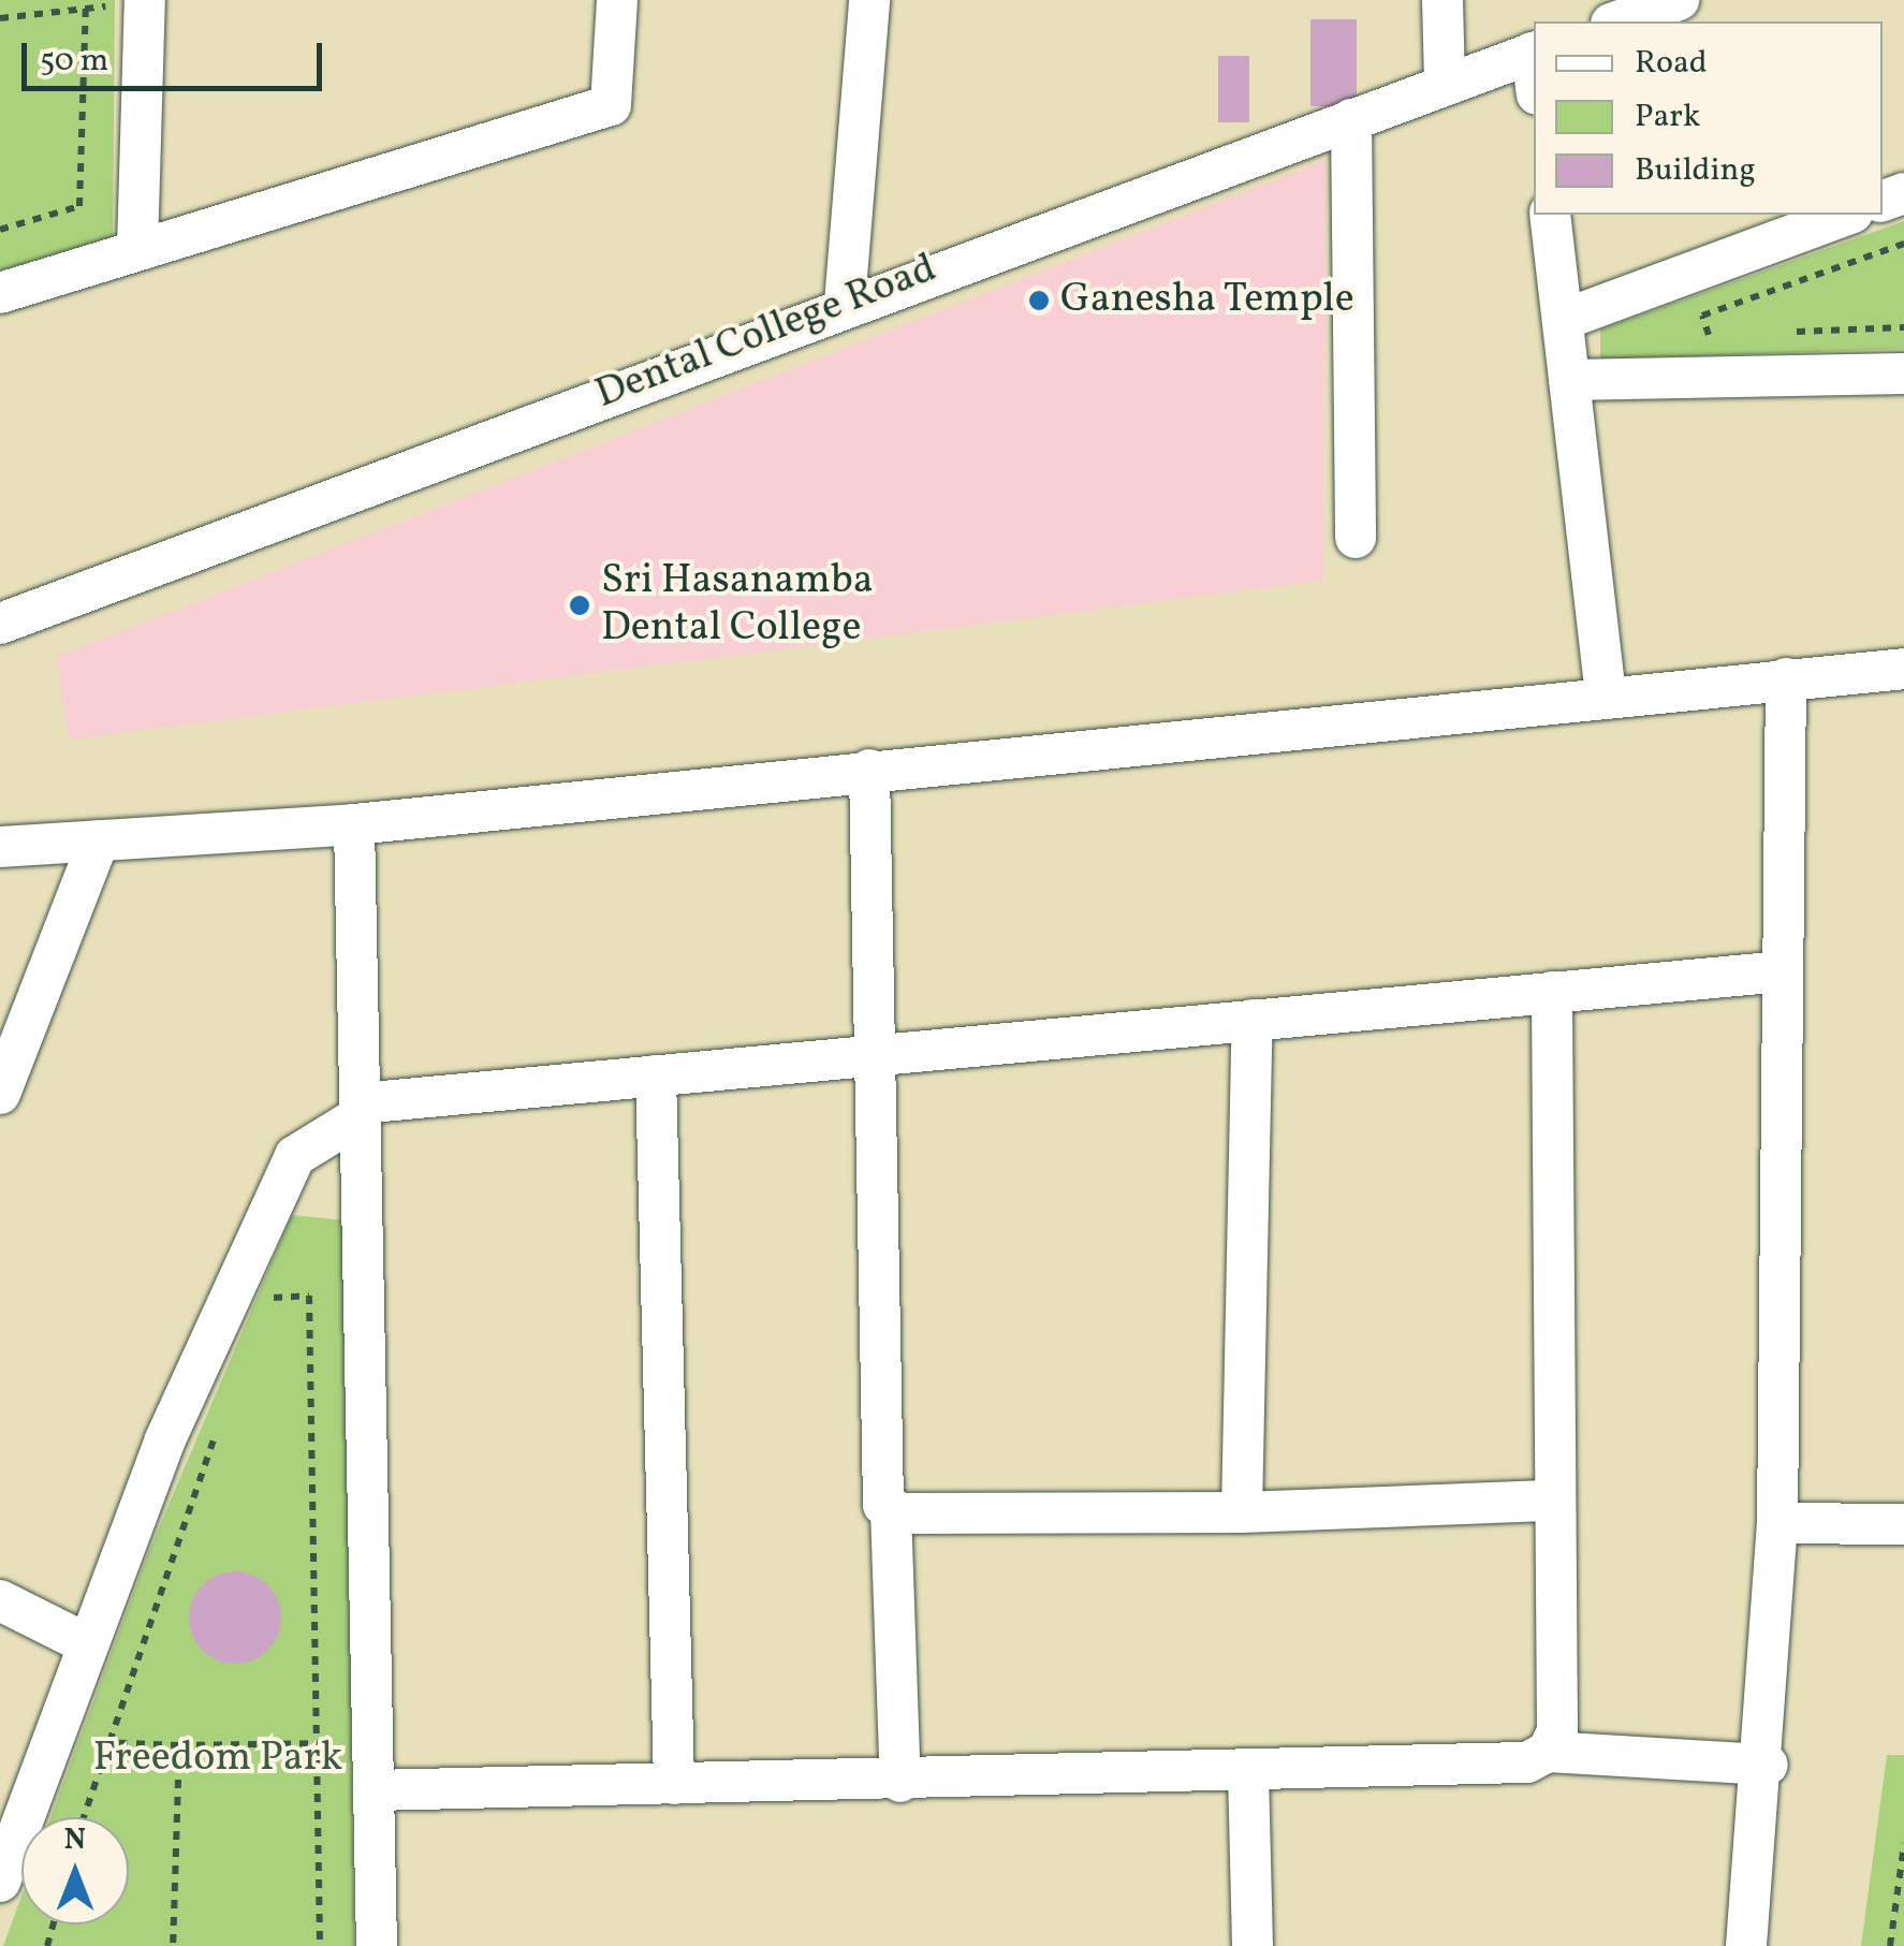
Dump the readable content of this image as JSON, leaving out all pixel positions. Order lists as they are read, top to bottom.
{
  "streets": {
    "street": ["Dental College Road"]
  },
  "parks": ["Freedom Park"],
  "places": ["Ganesha Temple", "Sri Hasanamba Dental College"],
  "legend": ["Road", "Park", "Building"],
  "scale_bar": "50 m",
  "north": "top"
}
